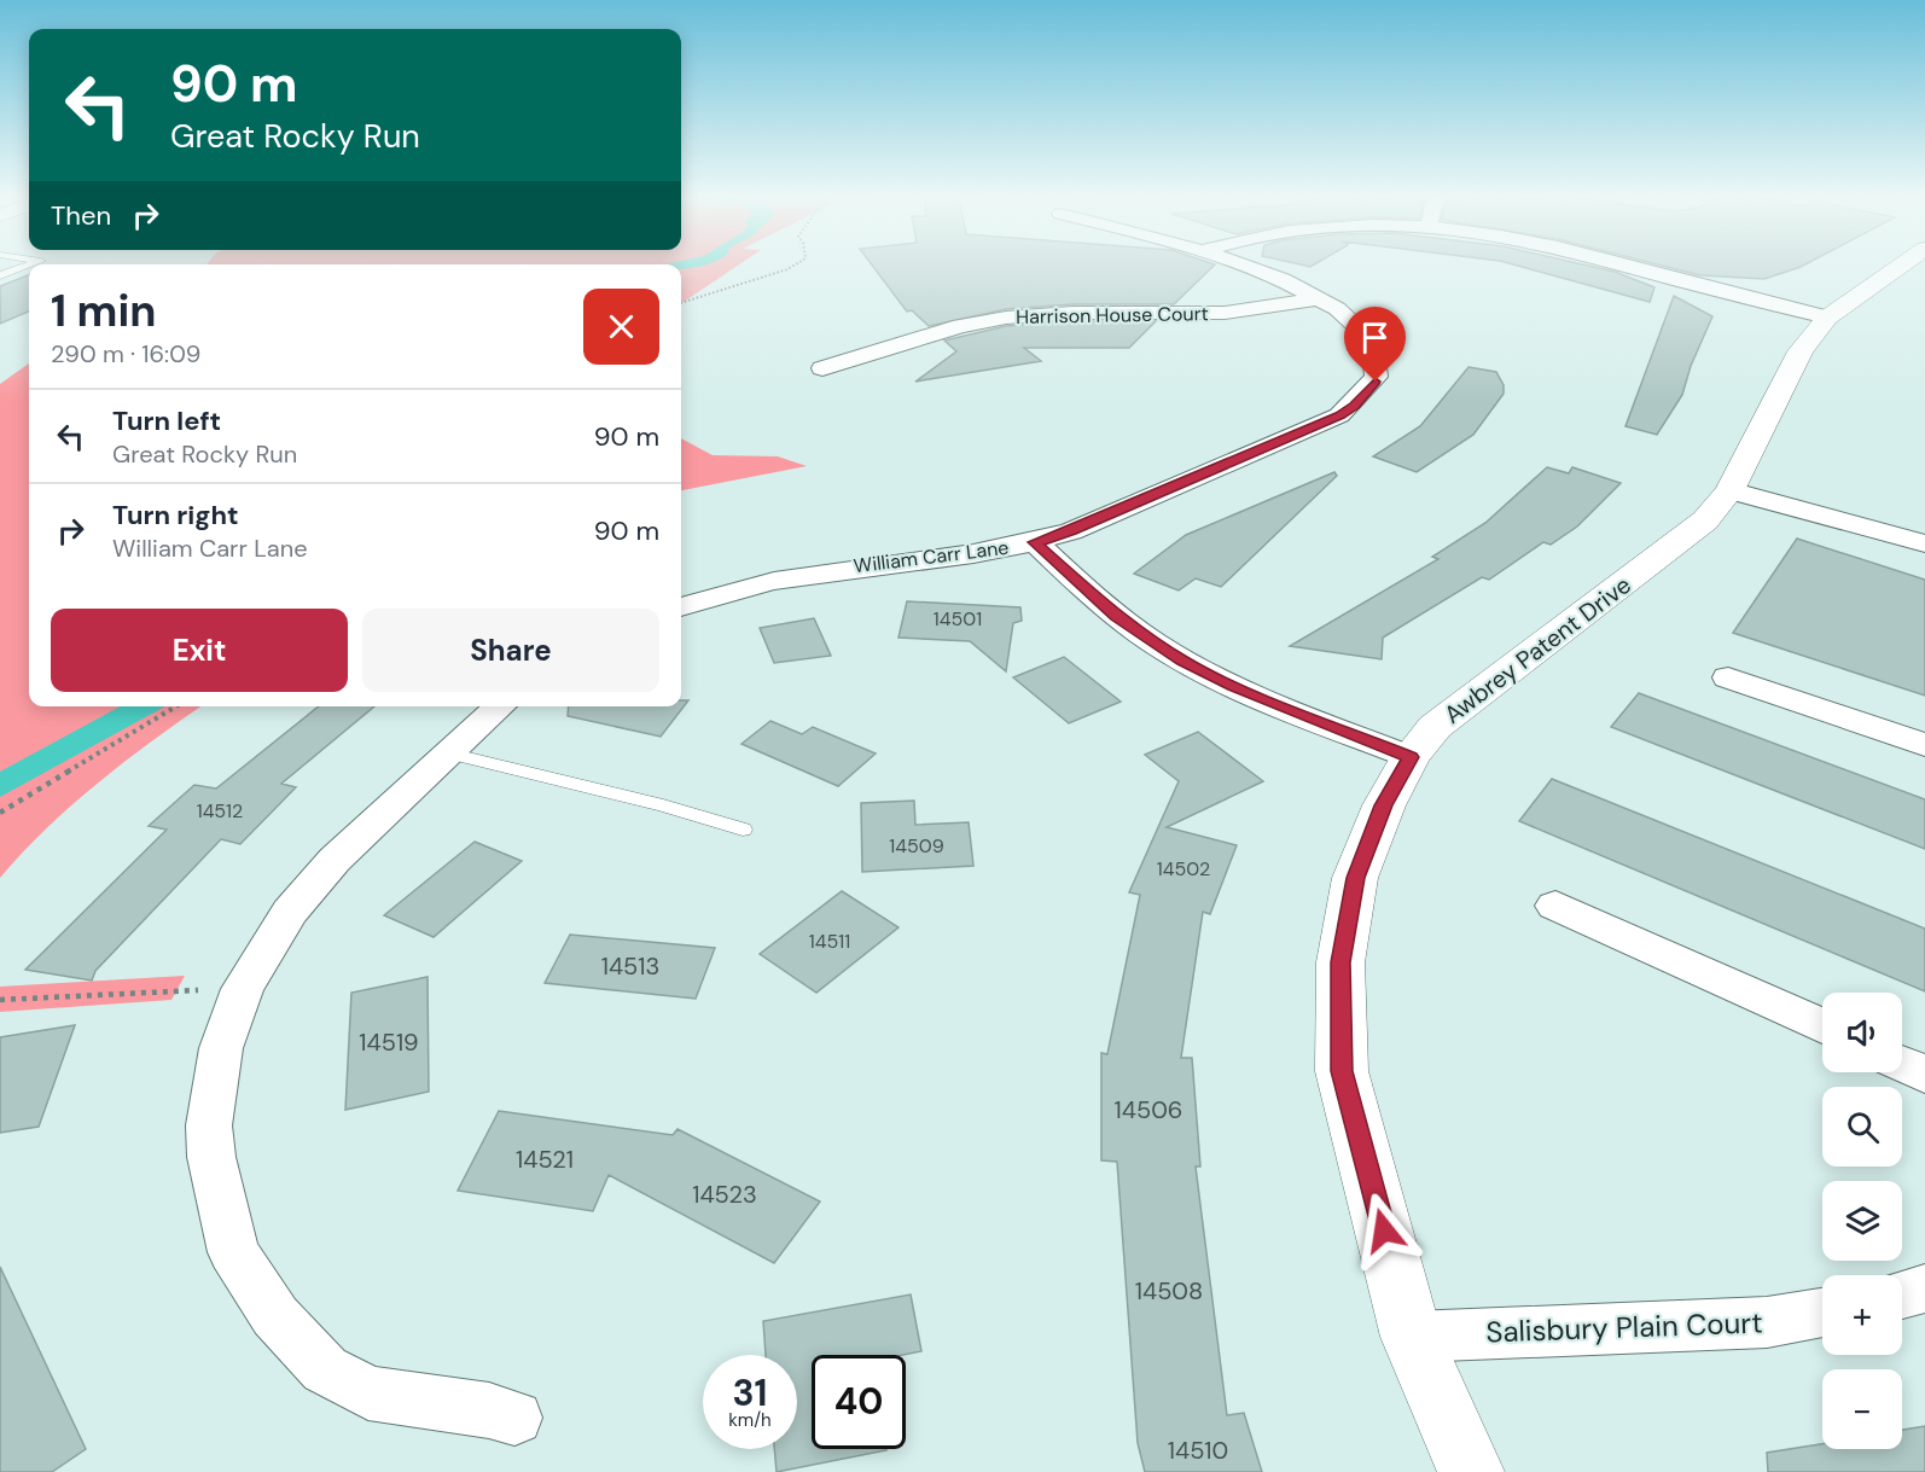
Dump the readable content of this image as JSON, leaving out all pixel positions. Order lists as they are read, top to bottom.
{
  "streets": {
    "street": [
      "Harrison House Court",
      "William Carr Lane",
      "Awbrey Patent Drive",
      "Salisbury Plain Court"
    ]
  },
  "crossings": [
    ["Harrison House Court", "William Carr Lane"],
    ["Awbrey Patent Drive", "Salisbury Plain Court"]
  ],
  "house_numbers": [
    "14501",
    "14512",
    "14509",
    "14502",
    "14511",
    "14513",
    "14519",
    "14506",
    "14521",
    "14523",
    "14508",
    "14510"
  ],
  "page": {
    "turn": ["90 m", "Great Rocky Run"],
    "then": "Then",
    "heading": ["1 min", "290 m · 16:09"],
    "list": [
      {
        "name": "Turn left",
        "note": "Great Rocky Run",
        "value": "90 m"
      },
      {
        "name": "Turn right",
        "note": "William Carr Lane",
        "value": "90 m"
      }
    ],
    "buttons": ["Exit", "Share"],
    "map_buttons": ["+", "−"],
    "speed": "31 km/h",
    "limit": "40"
  }
}
